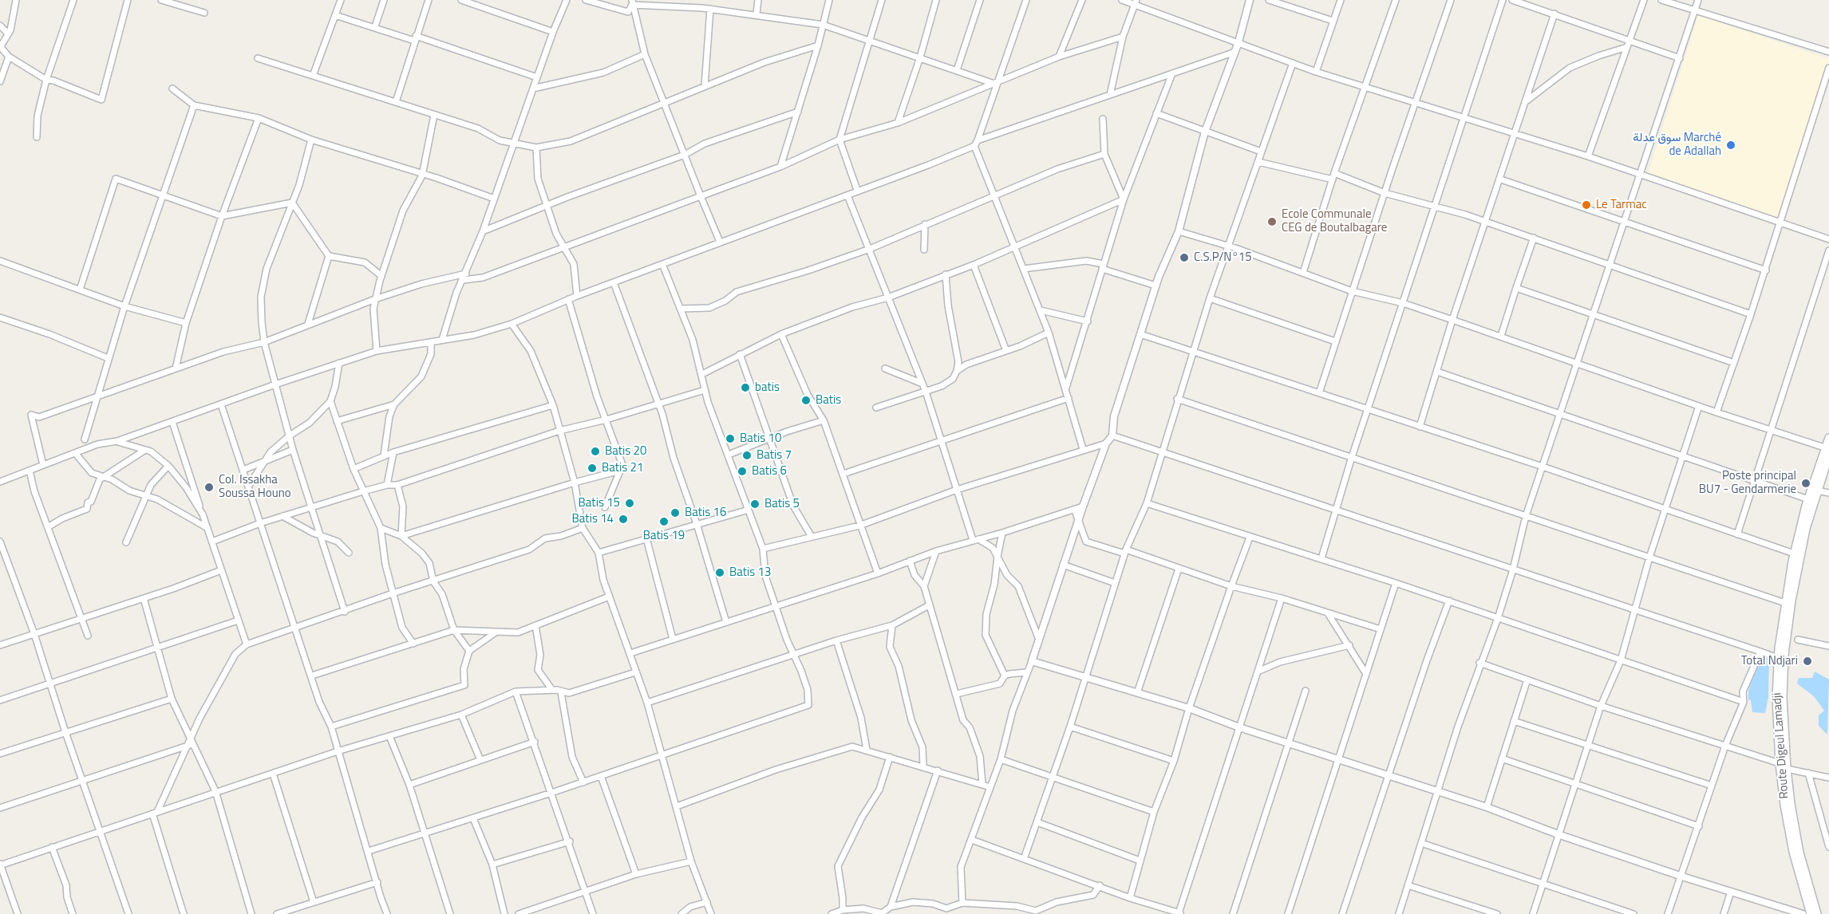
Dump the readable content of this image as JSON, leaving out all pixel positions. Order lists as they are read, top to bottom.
{
  "streets": {
    "main road": ["Route Digeul Lamadji"]
  },
  "places": [
    "سوق عدلة Marché de Adallah",
    "Le Tarmac",
    "Ecole Communale CEG de Boutalbagare",
    "C.S.P/N°15",
    "batis",
    "Batis",
    "Batis 10",
    "Batis 20",
    "Batis 7",
    "Batis 21",
    "Batis 6",
    "Poste principal BU7 - Gendarmerie",
    "Col. Issakha Soussa Houno",
    "Batis 15",
    "Batis 5",
    "Batis 16",
    "Batis 14",
    "Batis 19",
    "Batis 13",
    "Total Ndjari"
  ]
}
